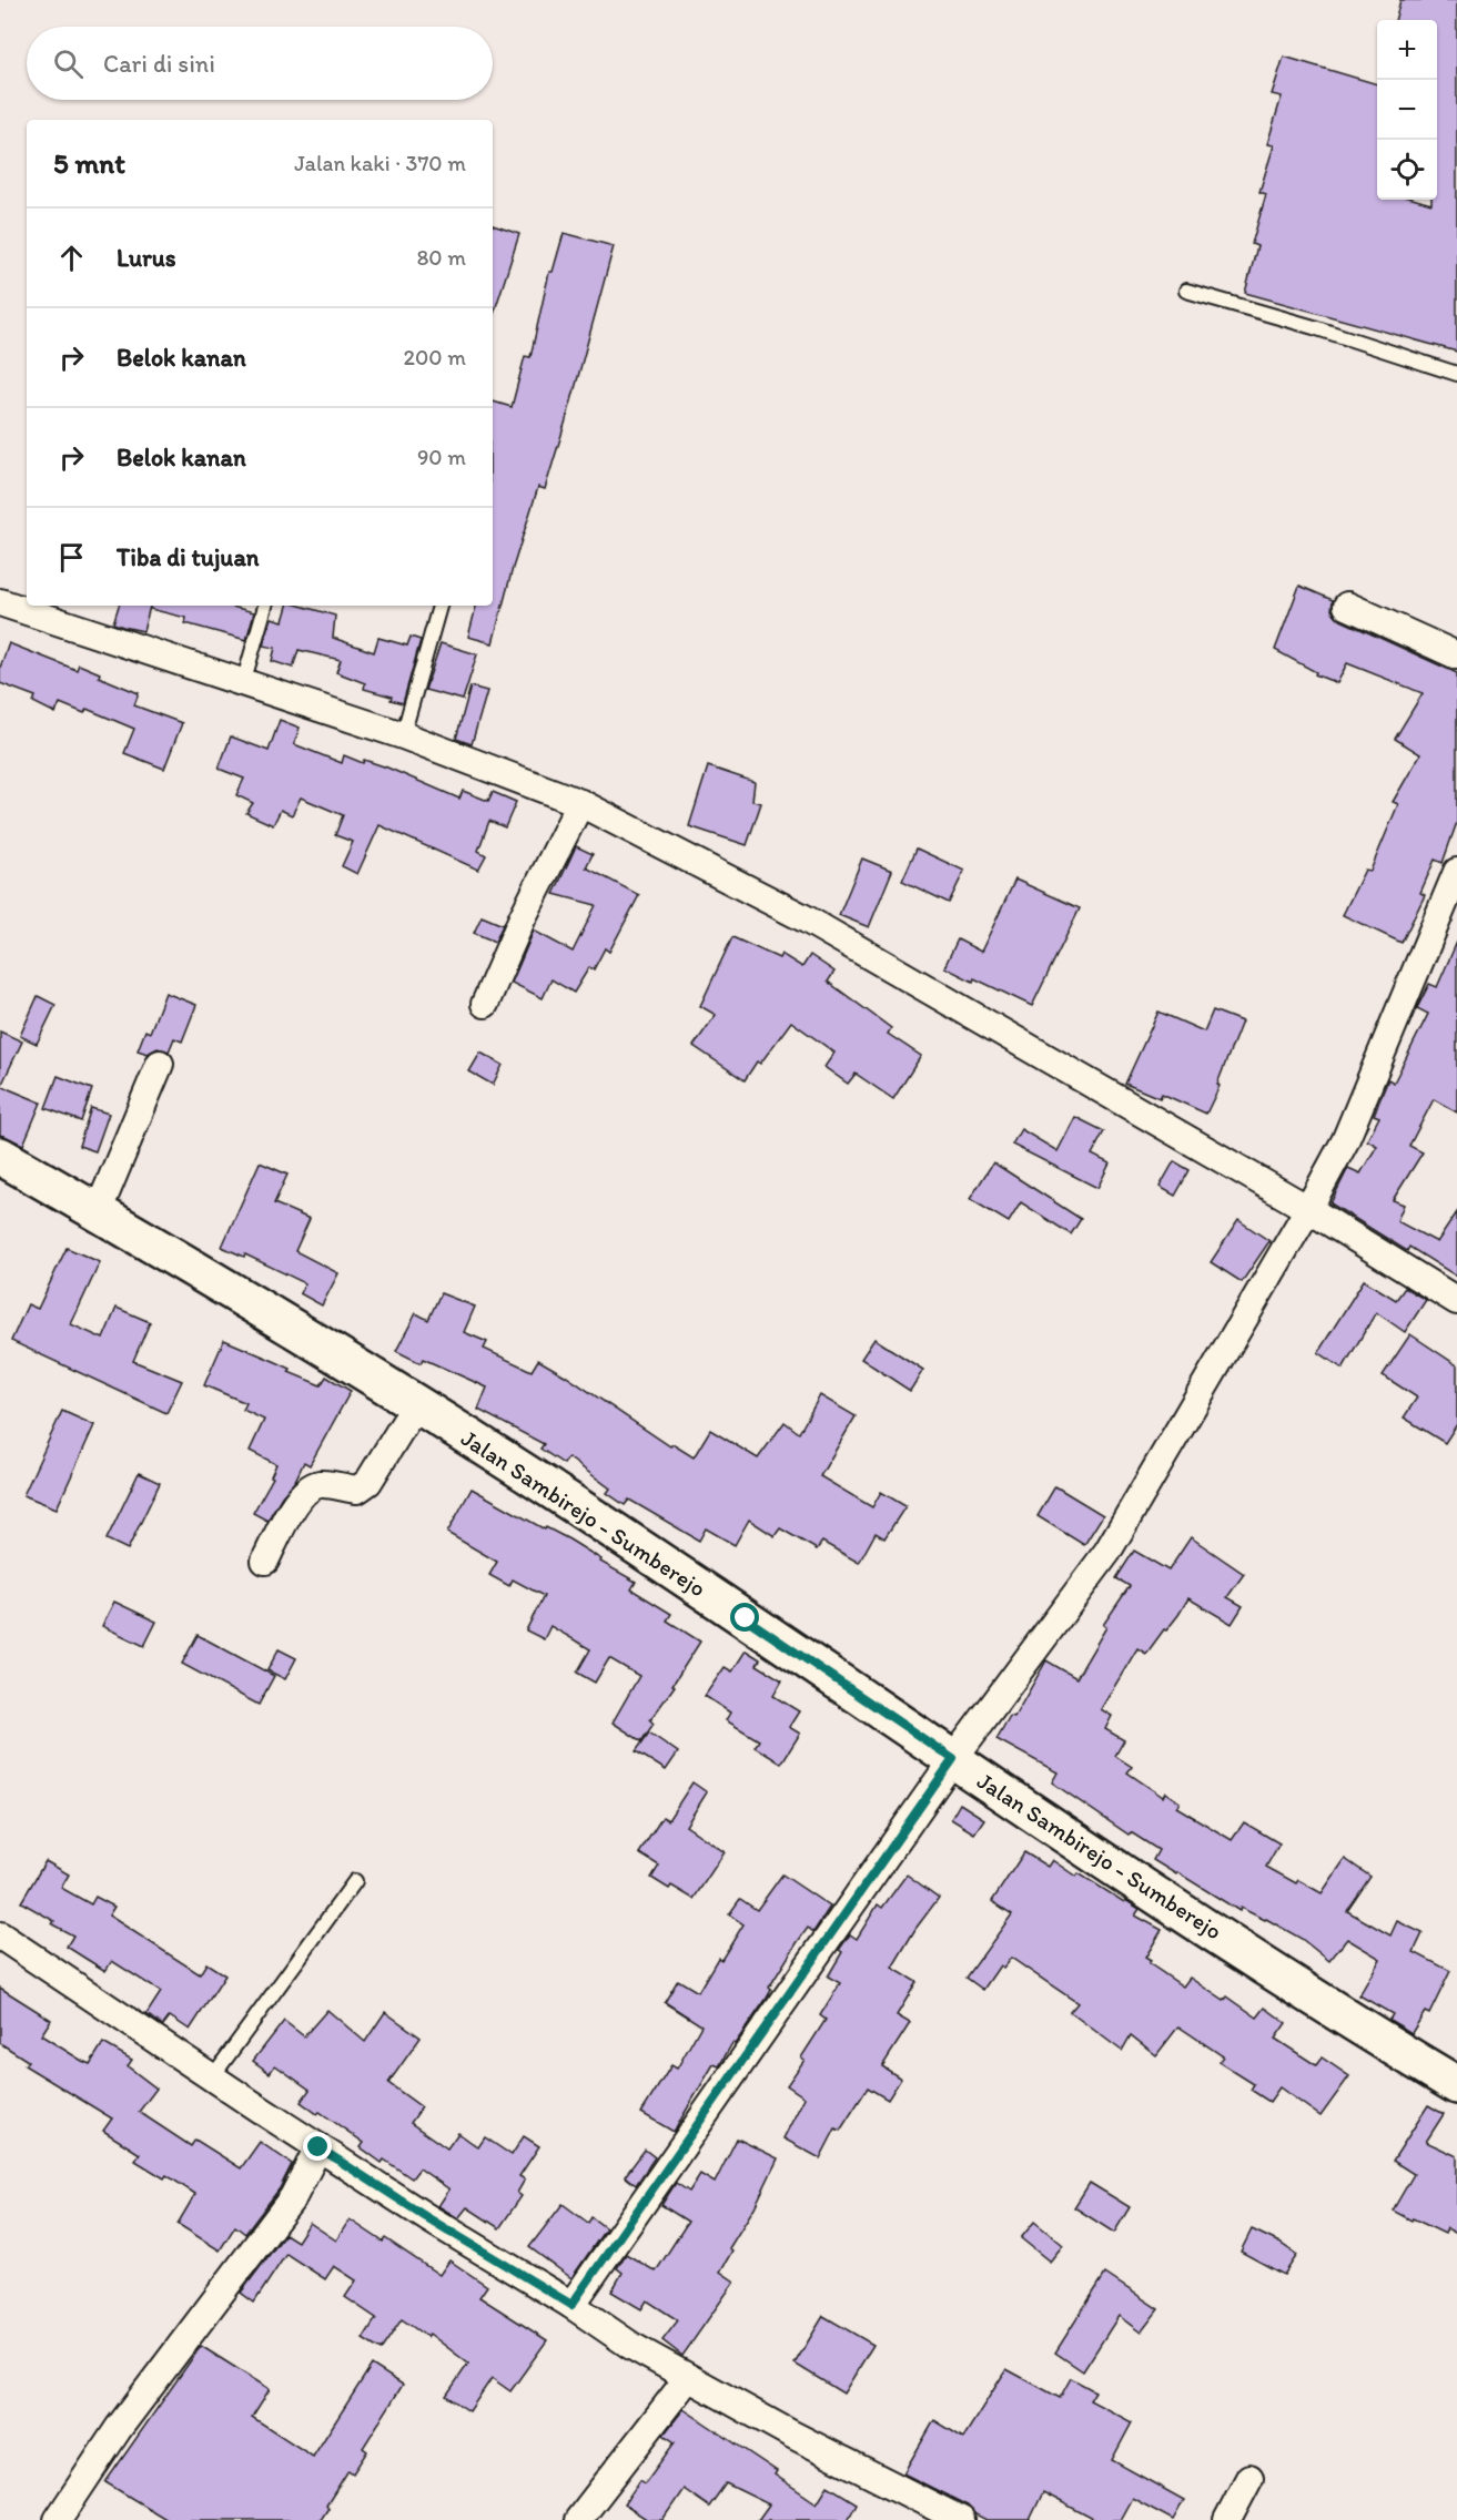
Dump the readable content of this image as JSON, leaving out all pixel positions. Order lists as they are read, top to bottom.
{
  "streets": {
    "main road": ["Jalan Sambirejo - Sumberejo"]
  },
  "page": {
    "map_buttons": ["+", "−"],
    "search": "Cari di sini",
    "heading": ["5 mnt", "Jalan kaki · 370 m"],
    "list": [
      ["Lurus", "80 m"],
      ["Belok kanan", "200 m"],
      ["Belok kanan", "90 m"],
      "Tiba di tujuan"
    ]
  }
}
